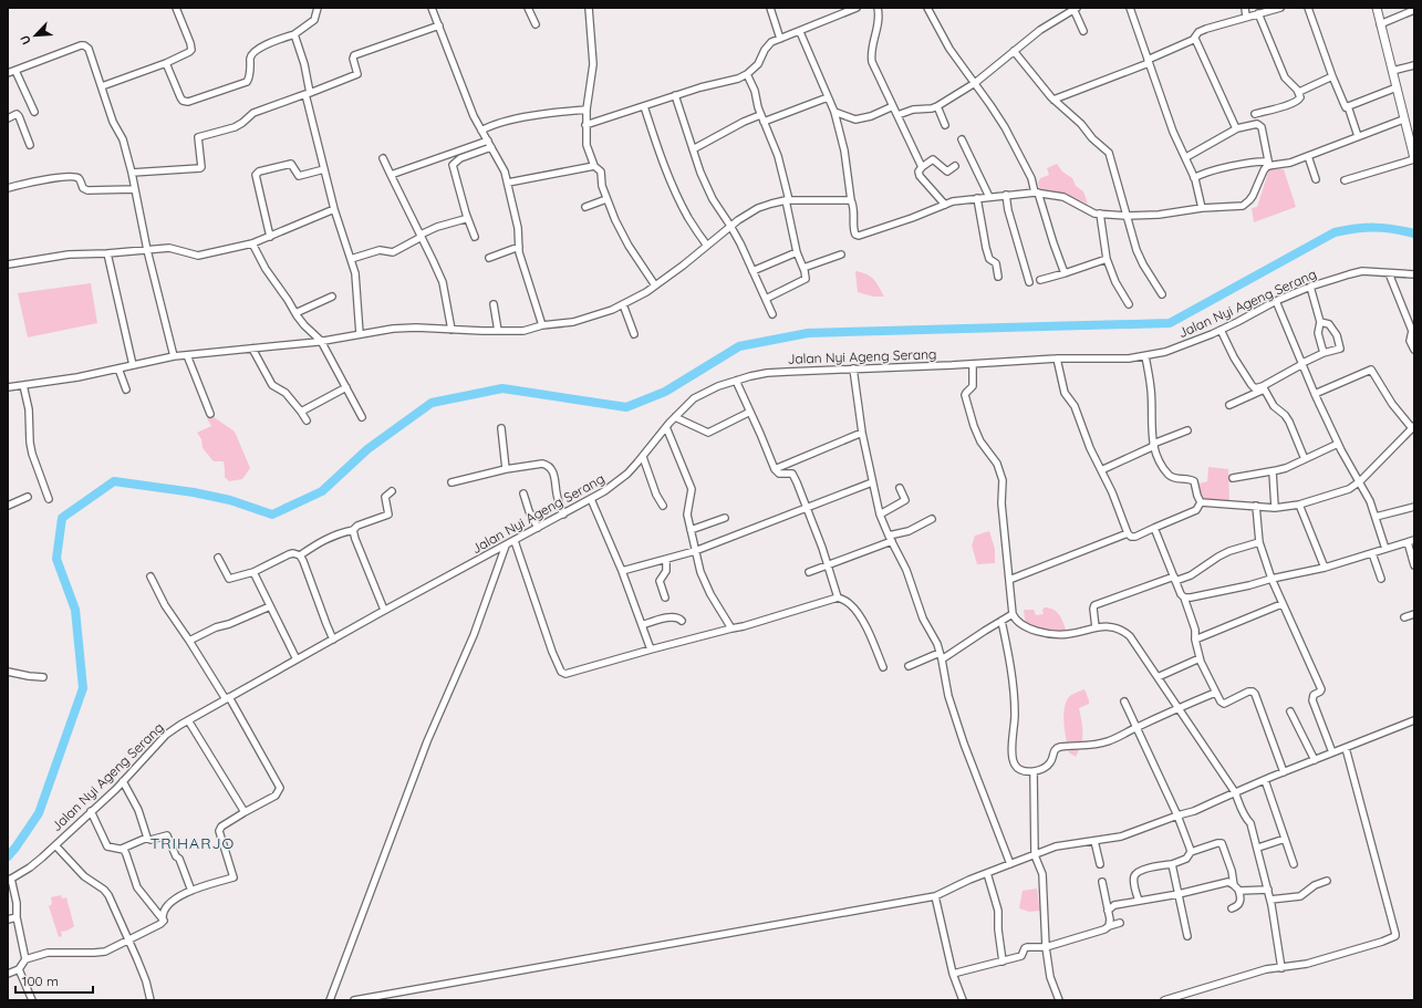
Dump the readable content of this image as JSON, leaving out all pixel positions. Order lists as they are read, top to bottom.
{
  "streets": {
    "street": ["Jalan Nyi Ageng Serang"]
  },
  "districts": ["TRIHARJO"],
  "scale_bar": "100 m",
  "north": "bottom left"
}
